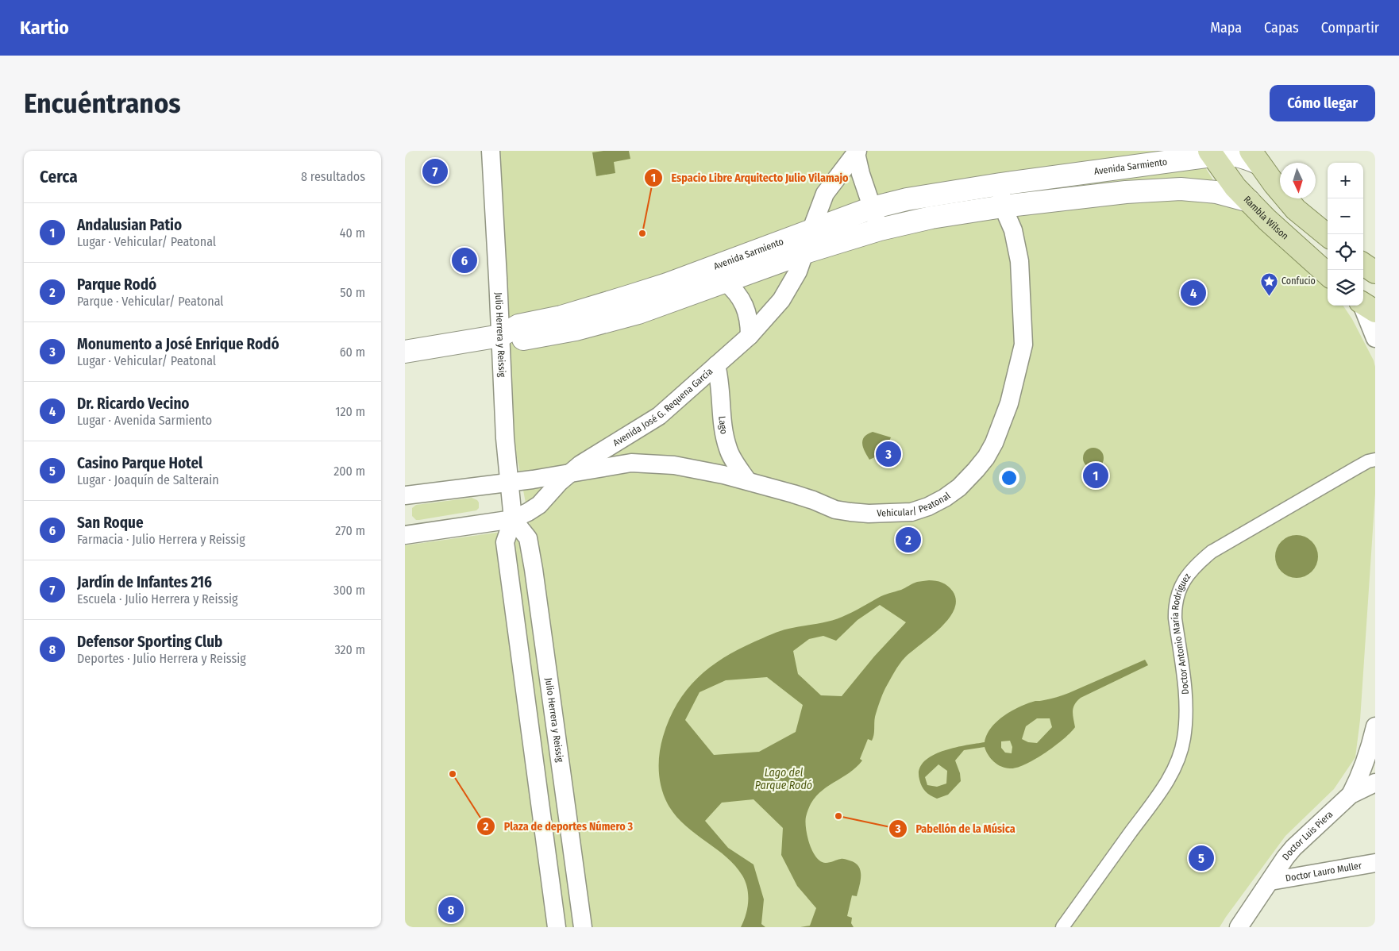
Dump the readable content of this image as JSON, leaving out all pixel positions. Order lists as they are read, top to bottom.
{
  "streets": {
    "main road": ["Rambla Wilson"],
    "street": [
      "Avenida Sarmiento",
      "Julio Herrera y Reissig",
      "Avenida José G. Requena García",
      "Lago",
      "Vehicular/ Peatonal",
      "Doctor Antonio María Rodríguez",
      "Doctor Luis Piera",
      "Doctor Lauro Muller"
    ]
  },
  "crossings": [
    ["Avenida Sarmiento", "Rambla Wilson"],
    ["Avenida Sarmiento", "Julio Herrera y Reissig"],
    ["Avenida Sarmiento", "Avenida José G. Requena García"],
    ["Avenida Sarmiento", "Vehicular/ Peatonal"],
    ["Julio Herrera y Reissig", "Avenida José G. Requena García"],
    ["Avenida José G. Requena García", "Lago"],
    ["Avenida José G. Requena García", "Vehicular/ Peatonal"],
    ["Lago", "Vehicular/ Peatonal"],
    ["Doctor Luis Piera", "Doctor Lauro Muller"]
  ],
  "water": ["Lago del Parque Rodó"],
  "places": {
    "other": ["Espacio Libre Arquitecto Julio Vilamajo", "Plaza de deportes Número 3", "Pabellón de la Música"],
    "place": ["Confucio"]
  },
  "north": "bottom",
  "page": {
    "header": "Kartio",
    "nav": ["Mapa", "Capas", "Compartir"],
    "buttons": "Cómo llegar",
    "title": "Encuéntranos",
    "heading": ["Cerca", "8 resultados"],
    "pins": [
      "7",
      "6",
      "4",
      "3",
      "1",
      "2",
      "5",
      "8"
    ],
    "map_buttons": ["+", "−"],
    "list": [
      {
        "mark": "1",
        "name": "Andalusian Patio",
        "note": "Lugar · Vehicular/ Peatonal",
        "value": "40 m"
      },
      {
        "mark": "2",
        "name": "Parque Rodó",
        "note": "Parque · Vehicular/ Peatonal",
        "value": "50 m"
      },
      {
        "mark": "3",
        "name": "Monumento a José Enrique Rodó",
        "note": "Lugar · Vehicular/ Peatonal",
        "value": "60 m"
      },
      {
        "mark": "4",
        "name": "Dr. Ricardo Vecino",
        "note": "Lugar · Avenida Sarmiento",
        "value": "120 m"
      },
      {
        "mark": "5",
        "name": "Casino Parque Hotel",
        "note": "Lugar · Joaquín de Salterain",
        "value": "200 m"
      },
      {
        "mark": "6",
        "name": "San Roque",
        "note": "Farmacia · Julio Herrera y Reissig",
        "value": "270 m"
      },
      {
        "mark": "7",
        "name": "Jardín de Infantes 216",
        "note": "Escuela · Julio Herrera y Reissig",
        "value": "300 m"
      },
      {
        "mark": "8",
        "name": "Defensor Sporting Club",
        "note": "Deportes · Julio Herrera y Reissig",
        "value": "320 m"
      }
    ]
  }
}
